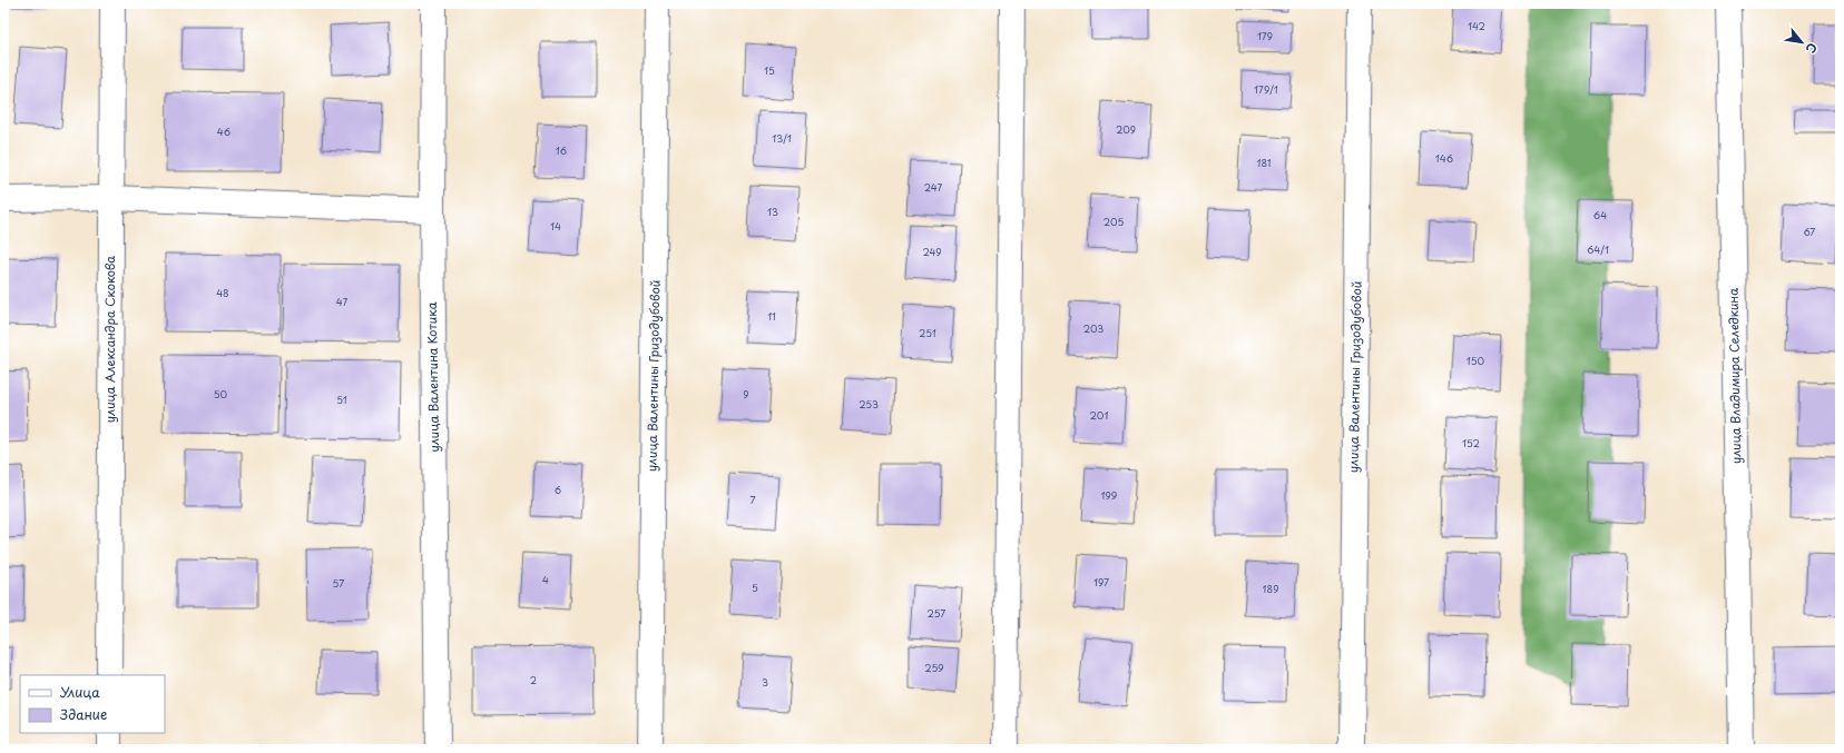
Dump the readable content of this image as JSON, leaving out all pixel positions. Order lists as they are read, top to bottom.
{
  "streets": {
    "street": [
      "улица Александра Скокова",
      "улица Валентины Гризодубовой",
      "улица Владимира Селедкина",
      "улица Валентина Котика"
    ]
  },
  "house_numbers": [
    "142",
    "179",
    "15",
    "179/1",
    "209",
    "46",
    "13/1",
    "16",
    "146",
    "181",
    "247",
    "13",
    "64",
    "205",
    "14",
    "67",
    "64/1",
    "249",
    "48",
    "47",
    "11",
    "203",
    "251",
    "150",
    "50",
    "9",
    "51",
    "253",
    "201",
    "152",
    "6",
    "199",
    "7",
    "4",
    "197",
    "57",
    "5",
    "189",
    "257",
    "259",
    "2",
    "3"
  ],
  "legend": ["Улица", "Здание"],
  "north": "bottom right"
}
